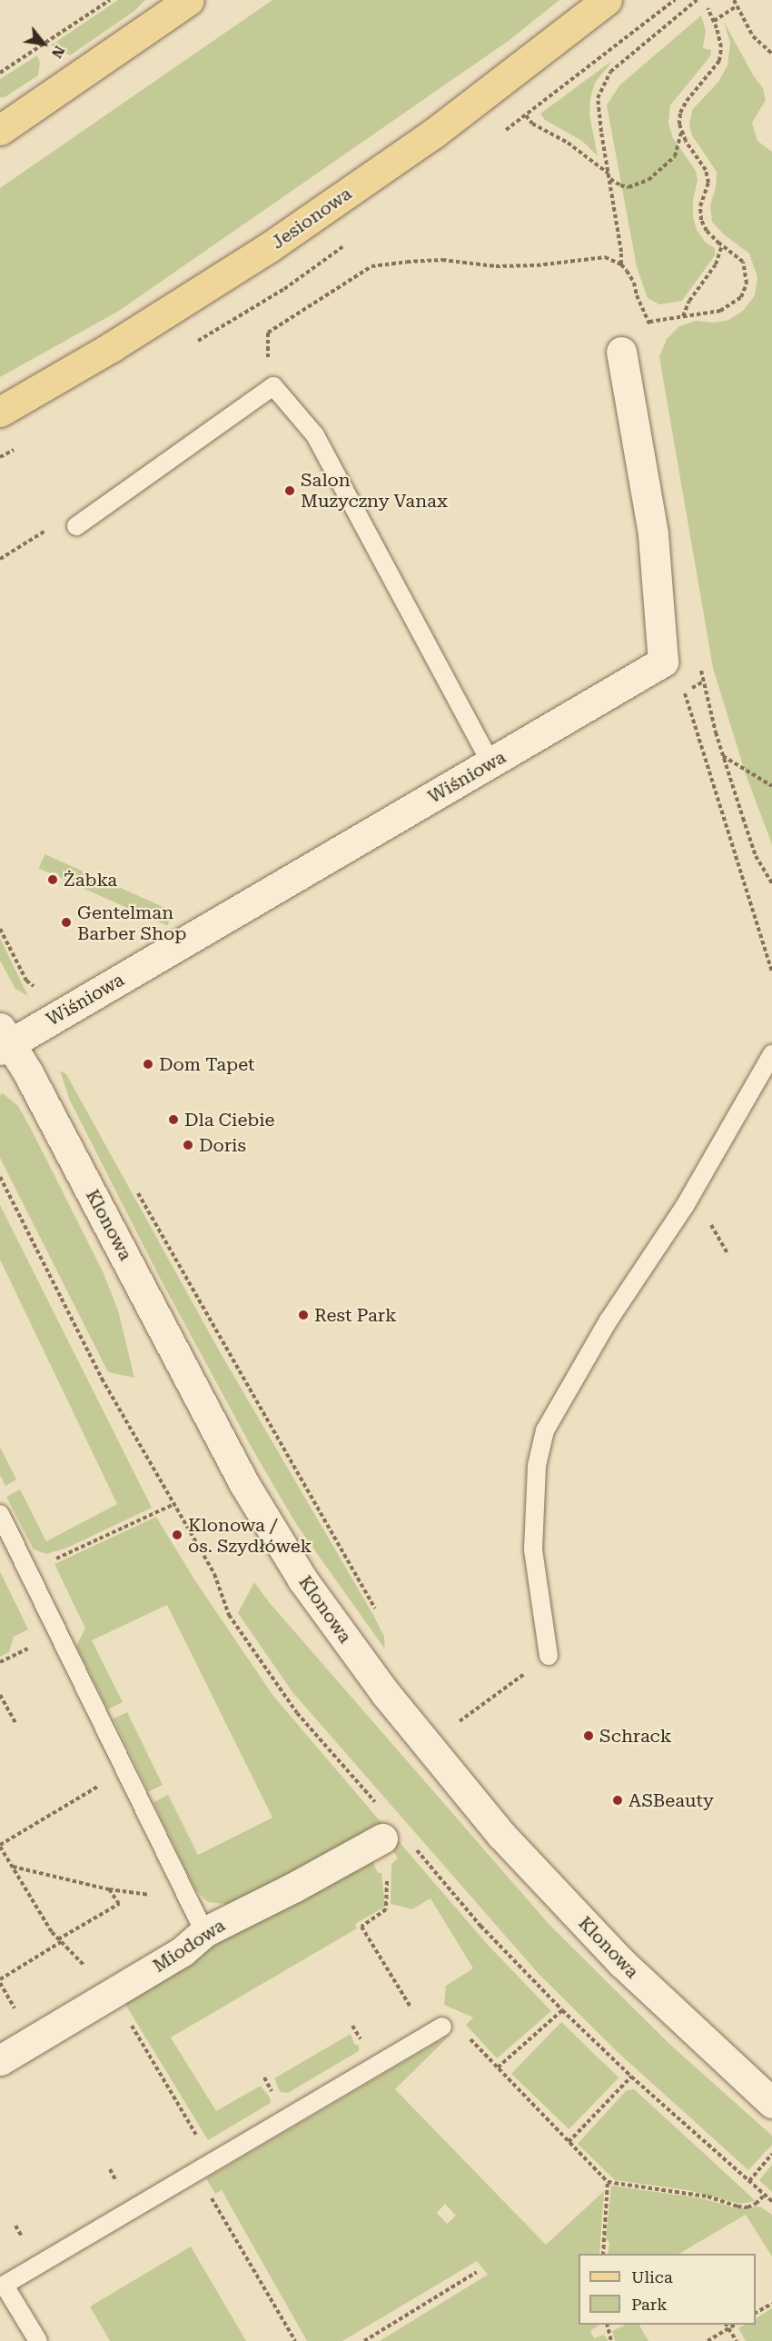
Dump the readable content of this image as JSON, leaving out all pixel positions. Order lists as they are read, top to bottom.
{
  "streets": {
    "main road": ["Jesionowa"],
    "street": ["Wiśniowa", "Klonowa", "Miodowa"]
  },
  "crossings": [
    ["Wiśniowa", "Klonowa"]
  ],
  "places": [
    "Salon Muzyczny Vanax",
    "Żabka",
    "Gentelman Barber Shop",
    "Dom Tapet",
    "Dla Ciebie",
    "Doris",
    "Rest Park",
    "Klonowa / os. Szydłówek",
    "Schrack",
    "ASBeauty"
  ],
  "legend": ["Ulica", "Park"],
  "north": "bottom right"
}
